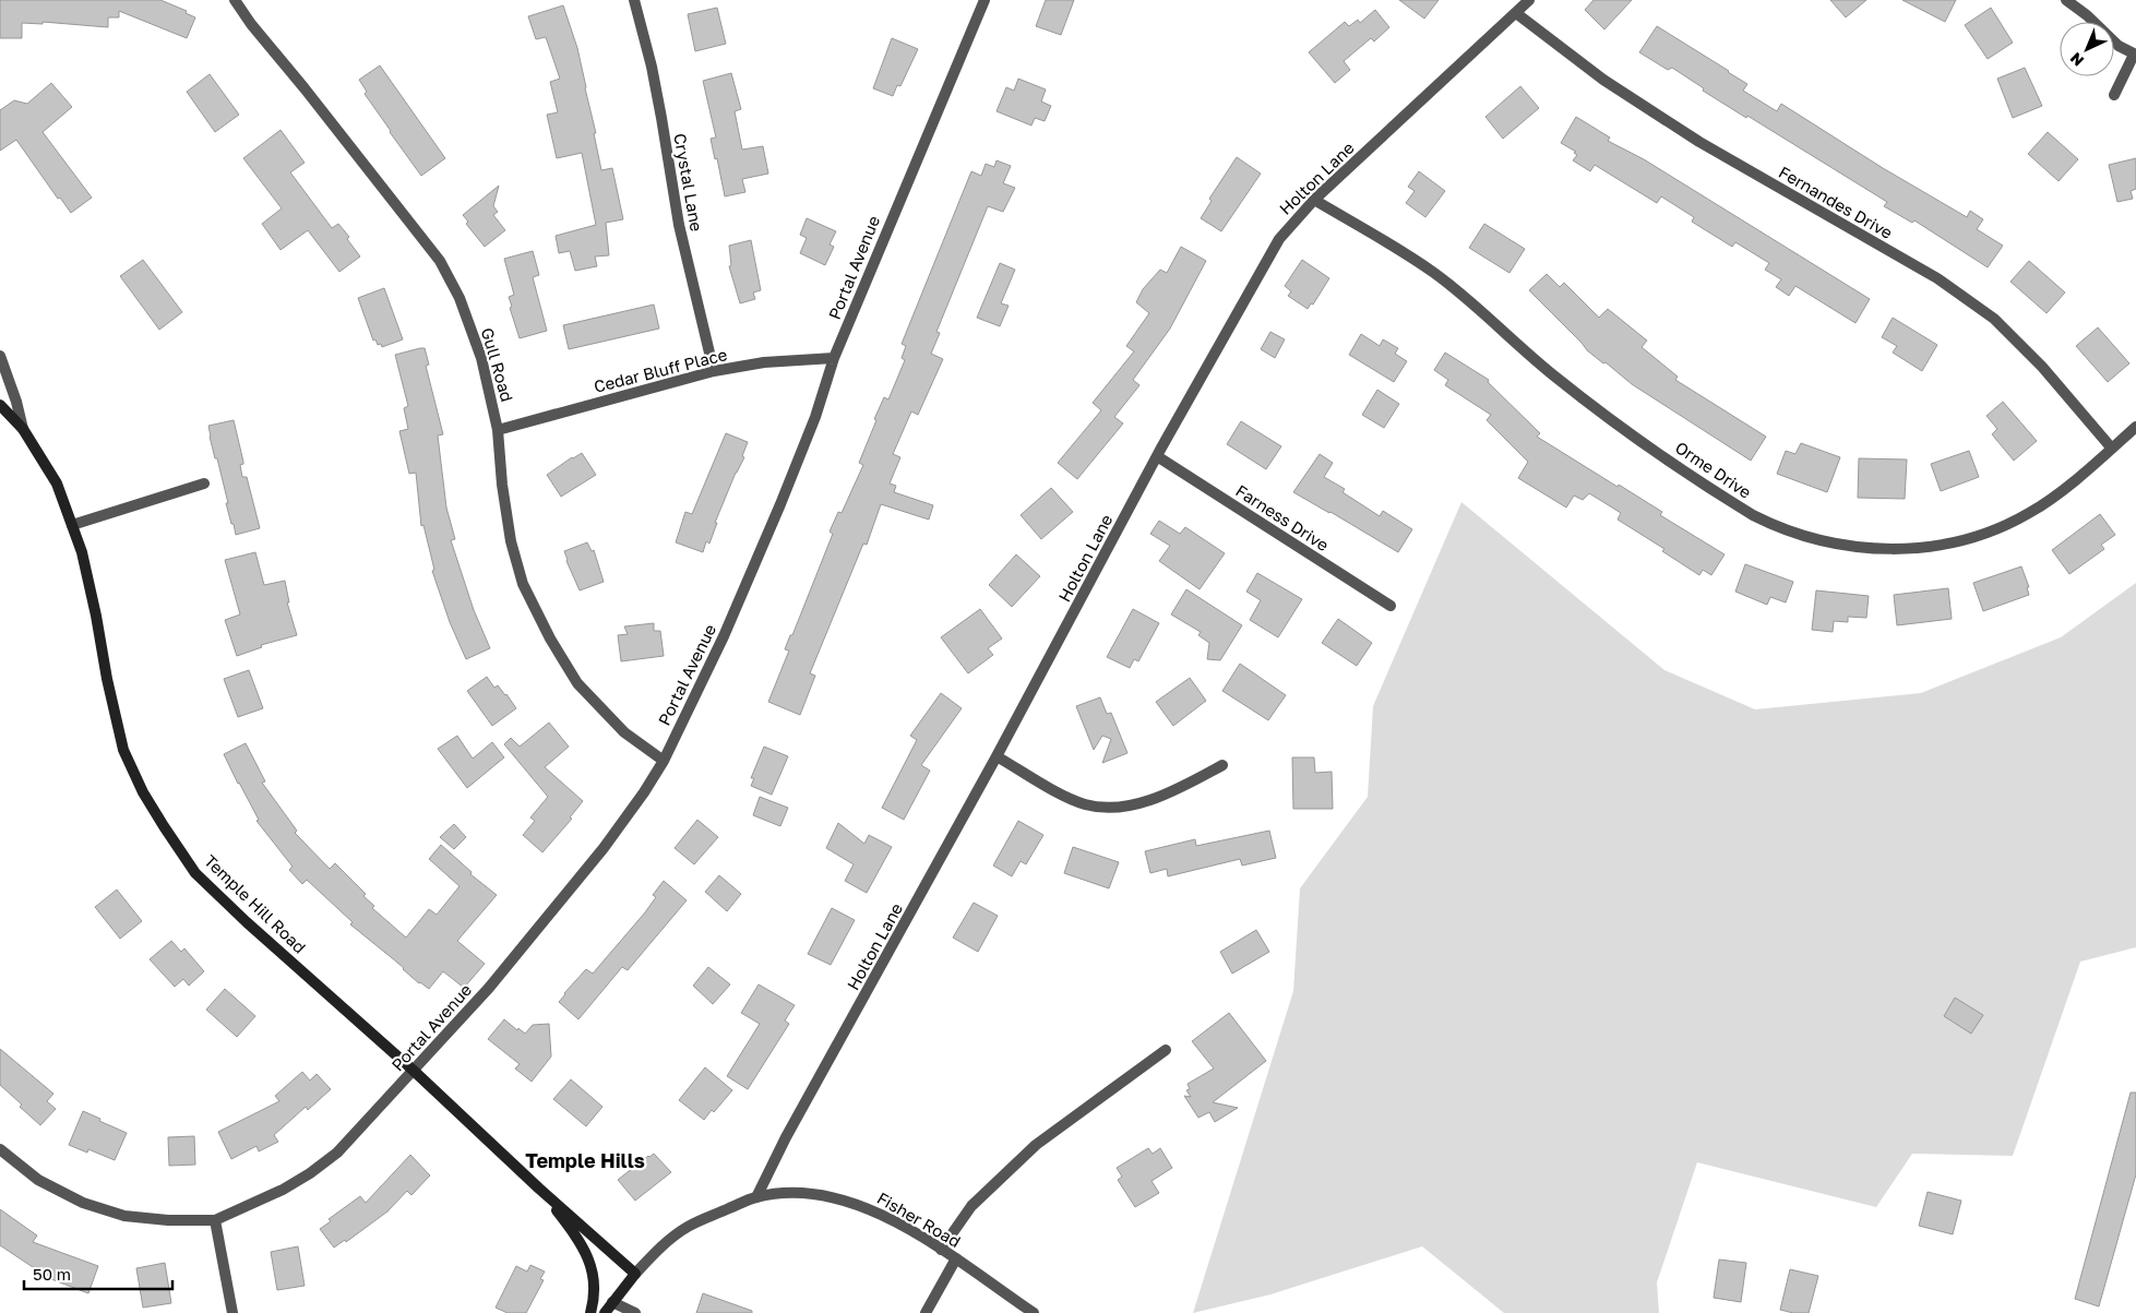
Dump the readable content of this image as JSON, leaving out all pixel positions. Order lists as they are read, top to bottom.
{
  "streets": {
    "main road": ["Temple Hill Road"],
    "street": [
      "Holton Lane",
      "Crystal Lane",
      "Fernandes Drive",
      "Portal Avenue",
      "Gull Road",
      "Cedar Bluff Place",
      "Orme Drive",
      "Farness Drive",
      "Fisher Road"
    ]
  },
  "crossings": [
    ["Holton Lane", "Fernandes Drive"],
    ["Holton Lane", "Orme Drive"],
    ["Holton Lane", "Farness Drive"],
    ["Holton Lane", "Fisher Road"],
    ["Crystal Lane", "Cedar Bluff Place"],
    ["Fernandes Drive", "Orme Drive"],
    ["Portal Avenue", "Gull Road"],
    ["Portal Avenue", "Cedar Bluff Place"],
    ["Portal Avenue", "Temple Hill Road"],
    ["Gull Road", "Cedar Bluff Place"],
    ["Temple Hill Road", "Fisher Road"]
  ],
  "districts": ["Temple Hills"],
  "scale_bar": "50 m",
  "north": "bottom left"
}
